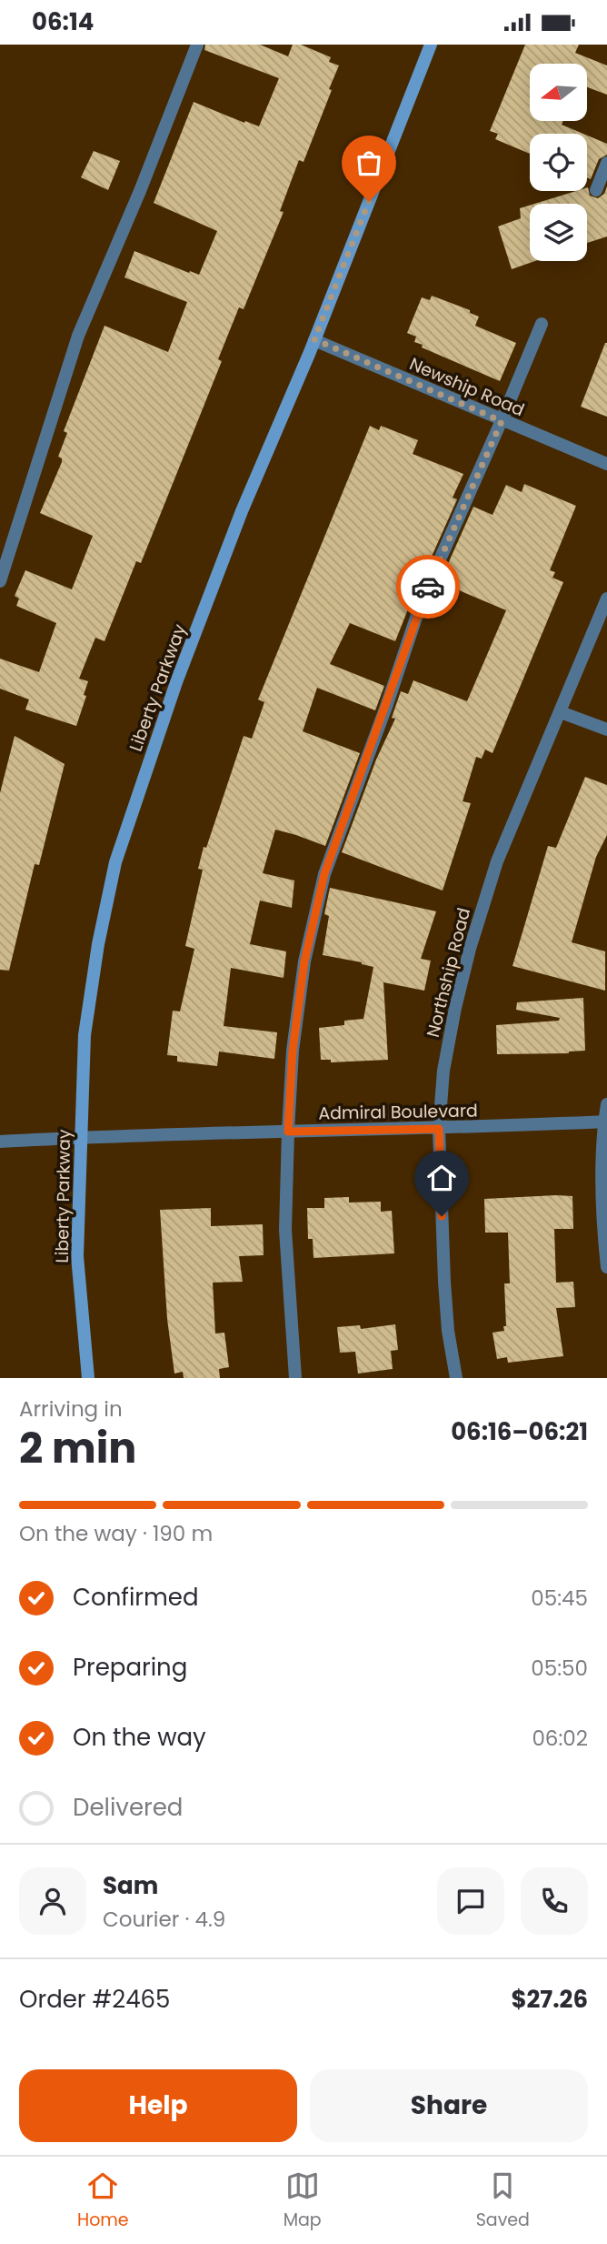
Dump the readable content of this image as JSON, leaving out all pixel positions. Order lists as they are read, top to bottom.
{
  "streets": {
    "street": [
      "Newship Road",
      "Liberty Parkway",
      "Northship Road",
      "Admiral Boulevard"
    ]
  },
  "crossings": [
    ["Newship Road", "Liberty Parkway"],
    ["Liberty Parkway", "Admiral Boulevard"],
    ["Northship Road", "Admiral Boulevard"]
  ],
  "north": "left",
  "page": {
    "status": "06:14",
    "heading": ["2 min", "Arriving in", "06:16–06:21"],
    "panel": [
      "Sam",
      "Courier · 4.9",
      "Order #2465",
      "$27.26"
    ],
    "bar": "On the way · 190 m",
    "list": [
      ["Confirmed", "05:45"],
      ["Preparing", "05:50"],
      ["On the way", "06:02"],
      "Delivered"
    ],
    "buttons": ["Help", "Share"],
    "tabs": ["Home", "Map", "Saved"]
  }
}
